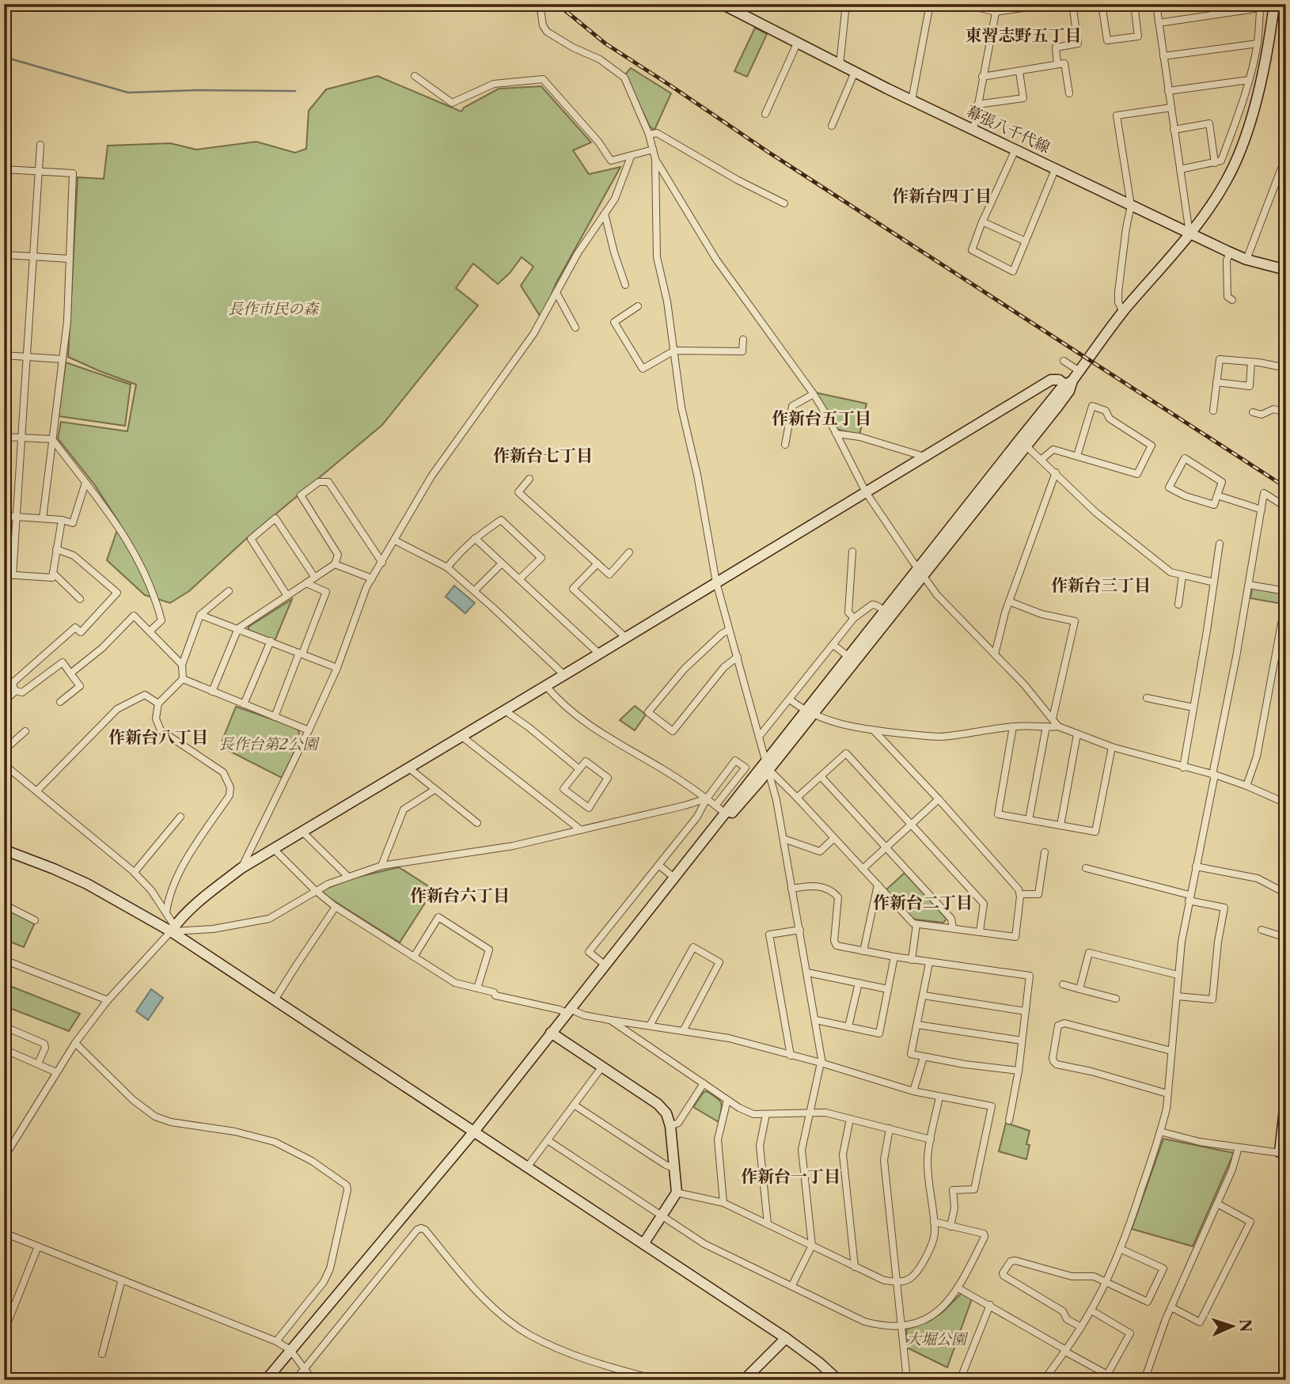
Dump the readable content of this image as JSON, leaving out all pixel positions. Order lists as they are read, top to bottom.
{
  "streets": {
    "street": ["幕張八千代線"]
  },
  "districts": [
    "東習志野五丁目",
    "作新台四丁目",
    "作新台五丁目",
    "作新台七丁目",
    "作新台三丁目",
    "作新台八丁目",
    "作新台六丁目",
    "作新台二丁目",
    "作新台一丁目"
  ],
  "parks": ["長作市民の森", "長作台第2公園", "大堀公園"],
  "north": "right"
}
